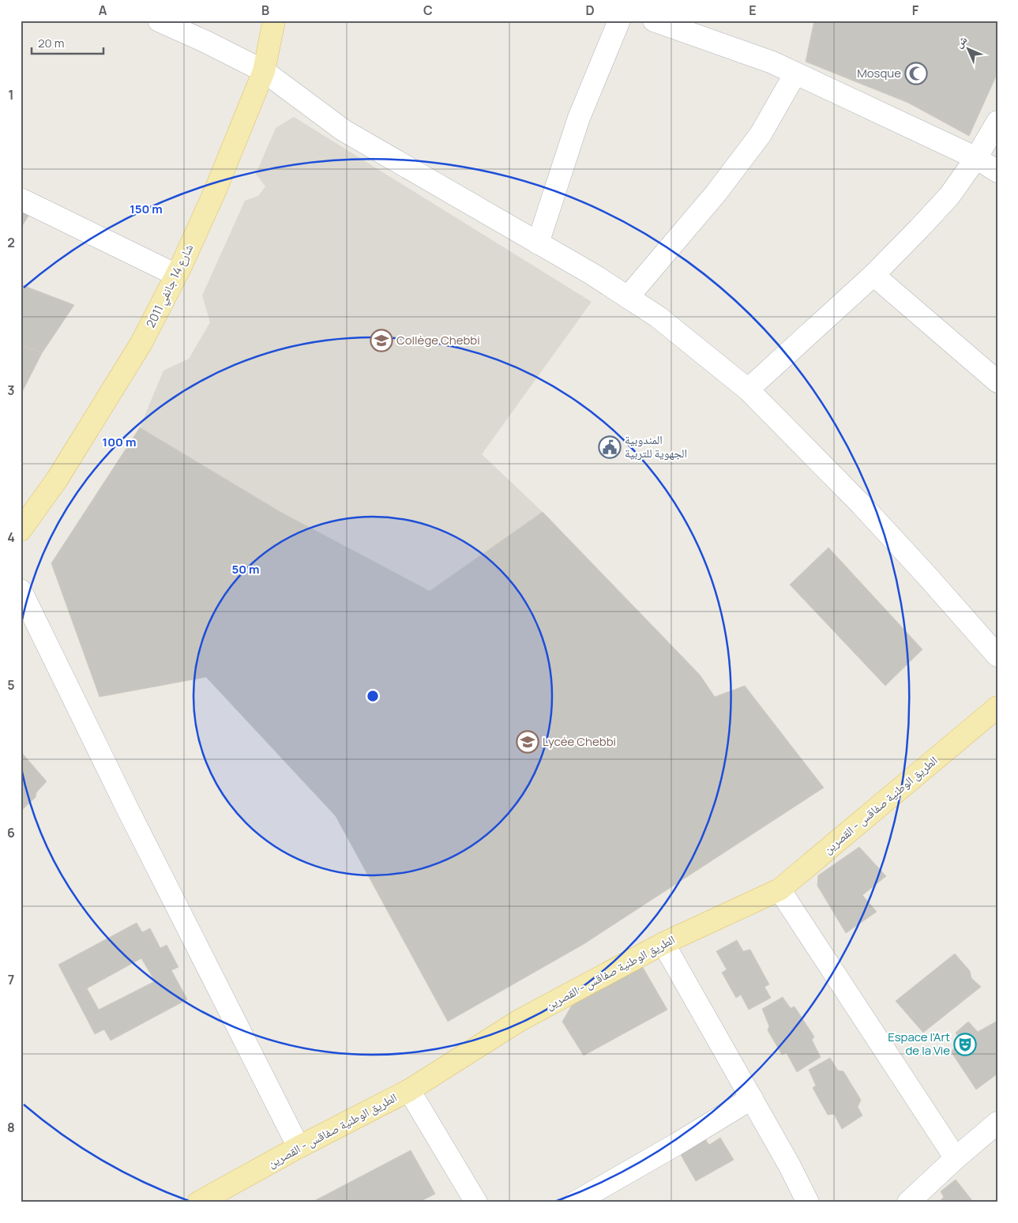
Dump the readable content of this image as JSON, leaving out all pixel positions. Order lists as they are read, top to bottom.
{
  "streets": {
    "main road": ["شارع 14 جانفي 2011", "الطريق الوطنية صفاقس - القصرين"]
  },
  "places": {
    "mosque": ["Mosque"],
    "school or university": ["Collège Chebbi", "Lycée Chebbi"],
    "public building": ["المندوبية الجهوية للتربية"],
    "theatre": ["Espace l'Art de la Vie"]
  },
  "scale_bar": "20 m",
  "north": "top left",
  "grid": {
    "columns": [
      "A",
      "B",
      "C",
      "D",
      "E",
      "F"
    ],
    "rows": [
      "1",
      "2",
      "3",
      "4",
      "5",
      "6",
      "7",
      "8"
    ]
  },
  "rings": ["150 m", "100 m", "50 m"]
}
